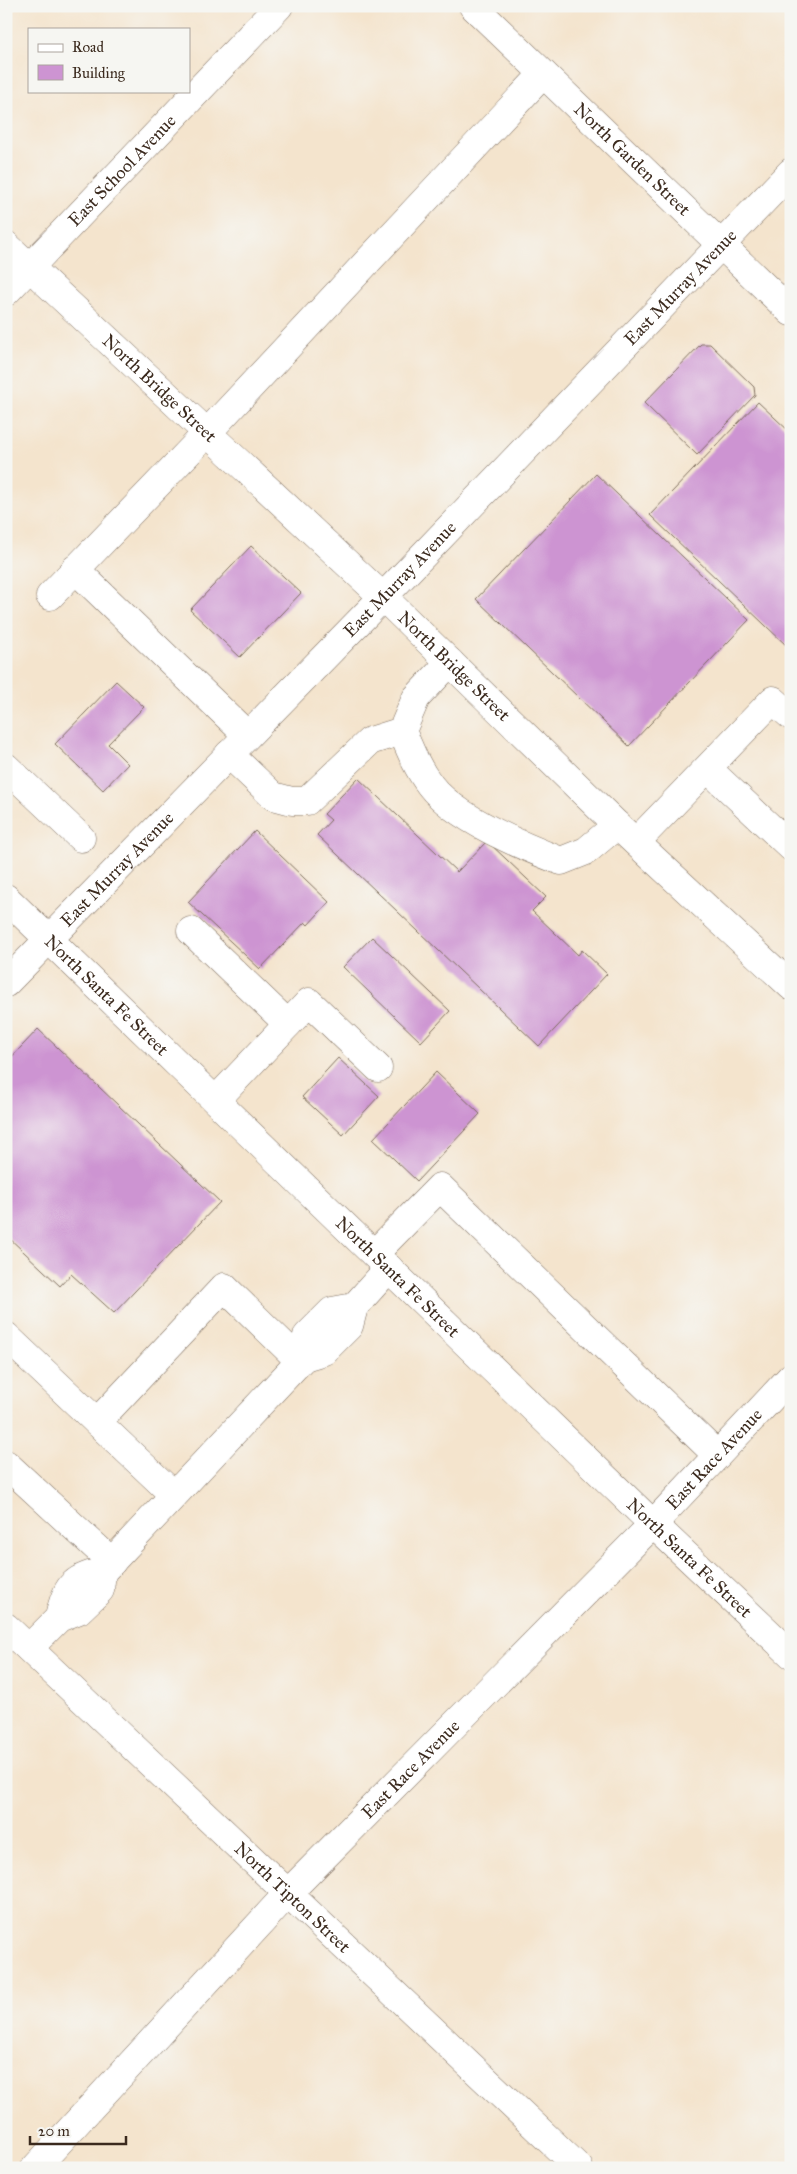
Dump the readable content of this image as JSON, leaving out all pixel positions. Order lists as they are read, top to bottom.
{
  "streets": {
    "street": [
      "North Garden Street",
      "East School Avenue",
      "East Murray Avenue",
      "North Bridge Street",
      "North Santa Fe Street",
      "East Race Avenue",
      "North Tipton Street"
    ]
  },
  "crossings": [
    ["North Garden Street", "East Murray Avenue"],
    ["East School Avenue", "North Bridge Street"],
    ["East Murray Avenue", "North Bridge Street"],
    ["East Murray Avenue", "North Santa Fe Street"],
    ["North Santa Fe Street", "East Race Avenue"],
    ["East Race Avenue", "North Tipton Street"]
  ],
  "legend": ["Road", "Building"],
  "scale_bar": "20 m"
}
